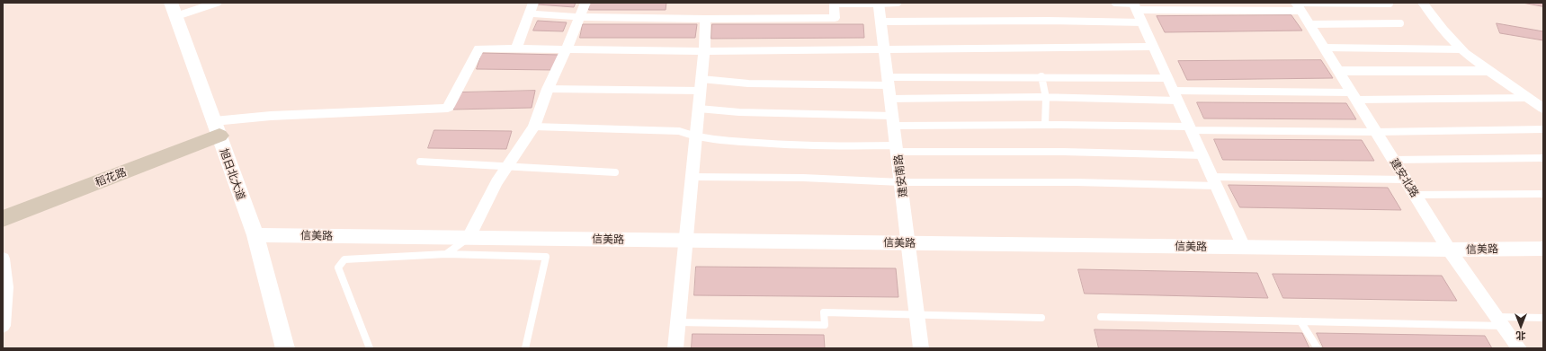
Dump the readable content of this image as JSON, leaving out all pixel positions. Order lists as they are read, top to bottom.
{
  "streets": {
    "main road": ["稻花路"],
    "street": [
      "旭日北大道",
      "建安南路",
      "建安北路",
      "信美路"
    ]
  },
  "crossings": [
    ["旭日北大道", "稻花路"],
    ["旭日北大道", "信美路"],
    ["建安南路", "信美路"],
    ["建安北路", "信美路"]
  ],
  "north": "bottom"
}
